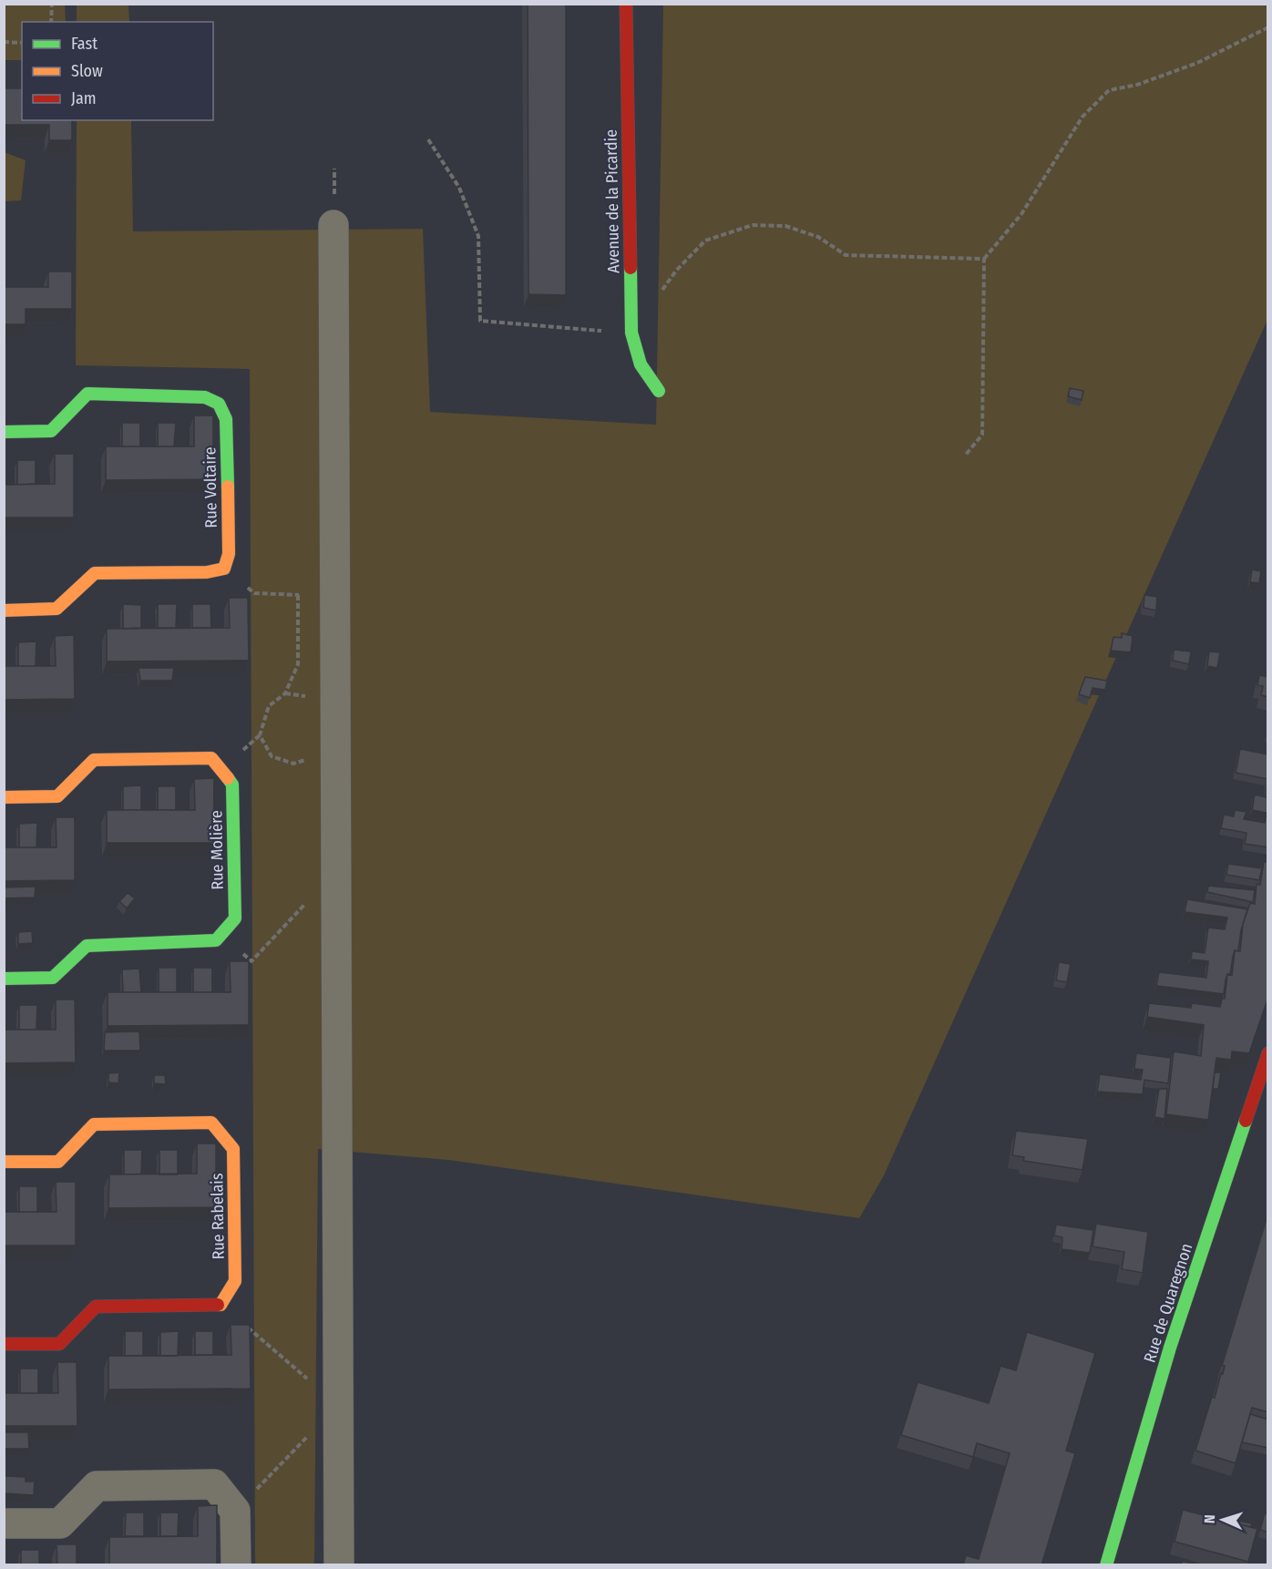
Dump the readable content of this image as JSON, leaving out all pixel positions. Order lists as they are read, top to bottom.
{
  "streets": {
    "street": [
      "Avenue de la Picardie",
      "Rue Voltaire",
      "Rue Molière",
      "Rue Rabelais",
      "Rue de Quaregnon"
    ]
  },
  "legend": ["Fast", "Slow", "Jam"],
  "north": "left"
}
